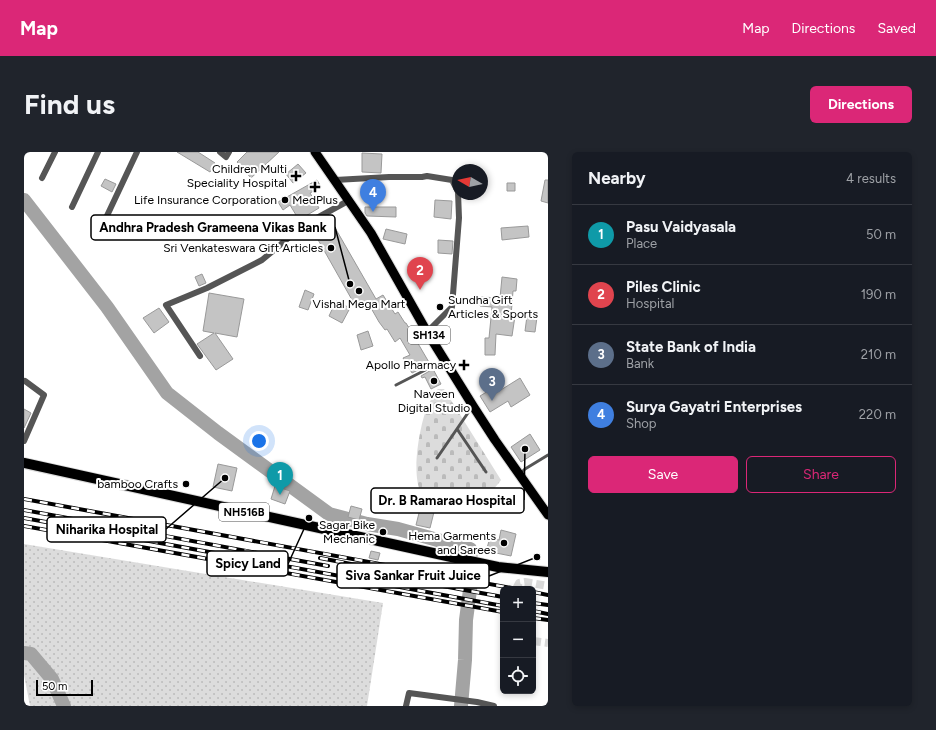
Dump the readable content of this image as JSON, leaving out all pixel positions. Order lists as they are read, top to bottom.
{
  "streets": {
    "highway": ["NH516B"],
    "main road": ["SH134"]
  },
  "places": {
    "health": ["Children Multi Speciality Hospital", "MedPlus", "Apollo Pharmacy"],
    "other": [
      "Life Insurance Corporation",
      "Sri Venkateswara Gift Articles",
      "Andhra Pradesh Grameena Vikas Bank",
      "Vishal Mega Mart",
      "Sundha Gift Articles & Sports",
      "Naveen Digital Studio",
      "Dr. B Ramarao Hospital",
      "Niharika Hospital",
      "bamboo Crafts",
      "Spicy Land",
      "Sagar Bike Mechanic",
      "Hema Garments and Sarees",
      "Siva Sankar Fruit Juice"
    ]
  },
  "scale_bar": "50 m",
  "north": "left",
  "page": {
    "header": "Map",
    "nav": ["Map", "Directions", "Saved"],
    "buttons": [
      "Directions",
      ["Save", "Share"]
    ],
    "title": "Find us",
    "heading": ["Nearby", "4 results"],
    "pins": [
      "4",
      "2",
      "3",
      "1"
    ],
    "list": [
      {
        "mark": "1",
        "name": "Pasu Vaidyasala",
        "note": "Place",
        "value": "50 m"
      },
      {
        "mark": "2",
        "name": "Piles Clinic",
        "note": "Hospital",
        "value": "190 m"
      },
      {
        "mark": "3",
        "name": "State Bank of India",
        "note": "Bank",
        "value": "210 m"
      },
      {
        "mark": "4",
        "name": "Surya Gayatri Enterprises",
        "note": "Shop",
        "value": "220 m"
      }
    ],
    "map_buttons": ["+", "−"],
    "scale": "50 m"
  }
}
